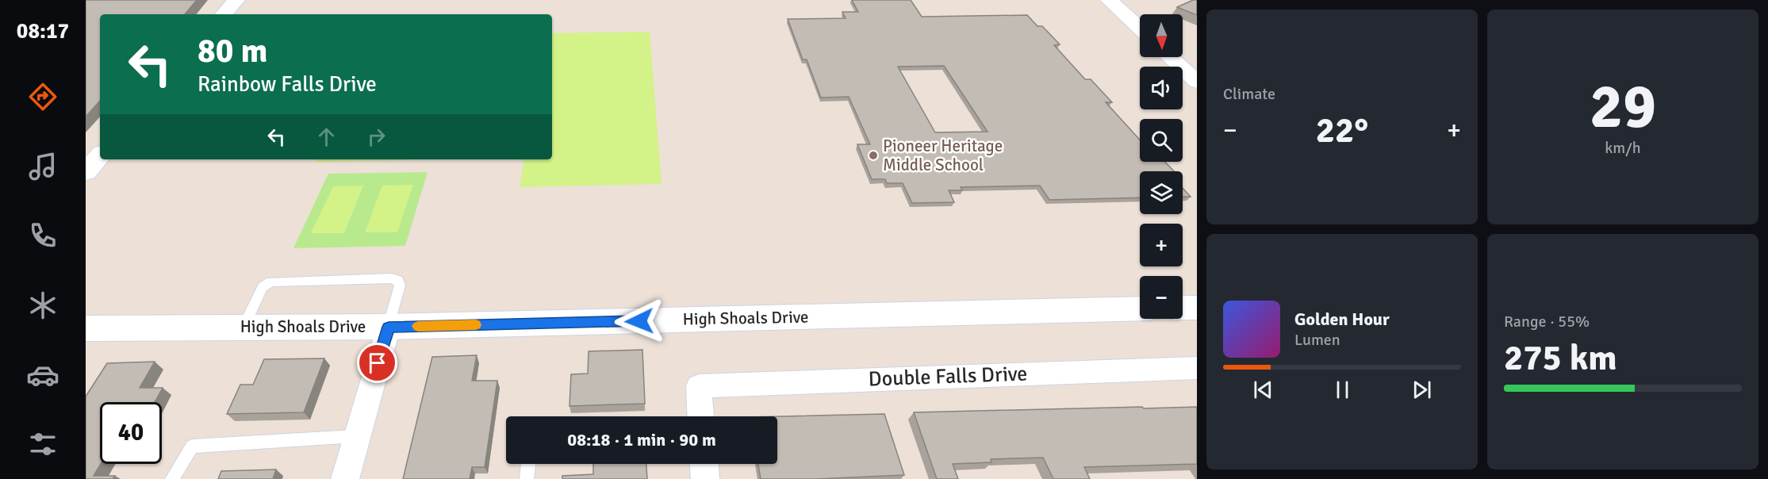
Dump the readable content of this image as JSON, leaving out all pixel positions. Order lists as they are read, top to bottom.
{
  "streets": {
    "street": ["High Shoals Drive", "Double Falls Drive"]
  },
  "places": ["Pioneer Heritage Middle School"],
  "north": "bottom",
  "page": {
    "tabs": "08:17",
    "tile": [
      "Climate",
      ["29", "km/h"],
      ["Range · 55%", "275 km"]
    ],
    "map_buttons": ["+", "−"],
    "turn": ["80 m", "Rainbow Falls Drive"],
    "heat": ["−", "22°", "+"],
    "song": ["Golden Hour", "Lumen"],
    "limit": "40",
    "trip": "08:18 · 1 min · 90 m"
  }
}
